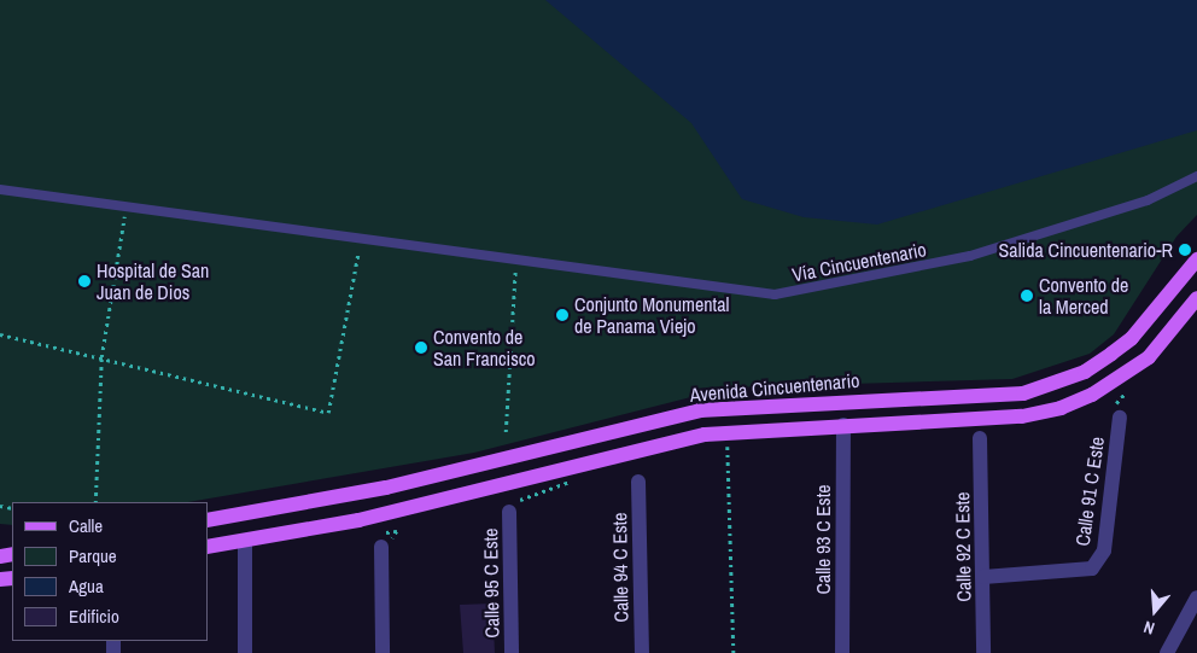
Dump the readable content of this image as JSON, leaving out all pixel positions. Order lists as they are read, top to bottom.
{
  "streets": {
    "main road": ["Avenida Cincuentenario"],
    "street": [
      "Calle 91 C Este",
      "Calle 93 C Este",
      "Calle 92 C Este",
      "Calle 94 C Este",
      "Calle 95 C Este"
    ],
    "lane": ["Vía Cincuentenario"]
  },
  "crossings": [
    ["Avenida Cincuentenario", "Calle 93 C Este"],
    ["Calle 91 C Este", "Calle 92 C Este"]
  ],
  "places": [
    "Salida Cincuentenario-R",
    "Hospital de San Juan de Dios",
    "Convento de la Merced",
    "Conjunto Monumental de Panama Viejo",
    "Convento de San Francisco"
  ],
  "legend": [
    "Calle",
    "Parque",
    "Agua",
    "Edificio"
  ],
  "north": "bottom"
}
